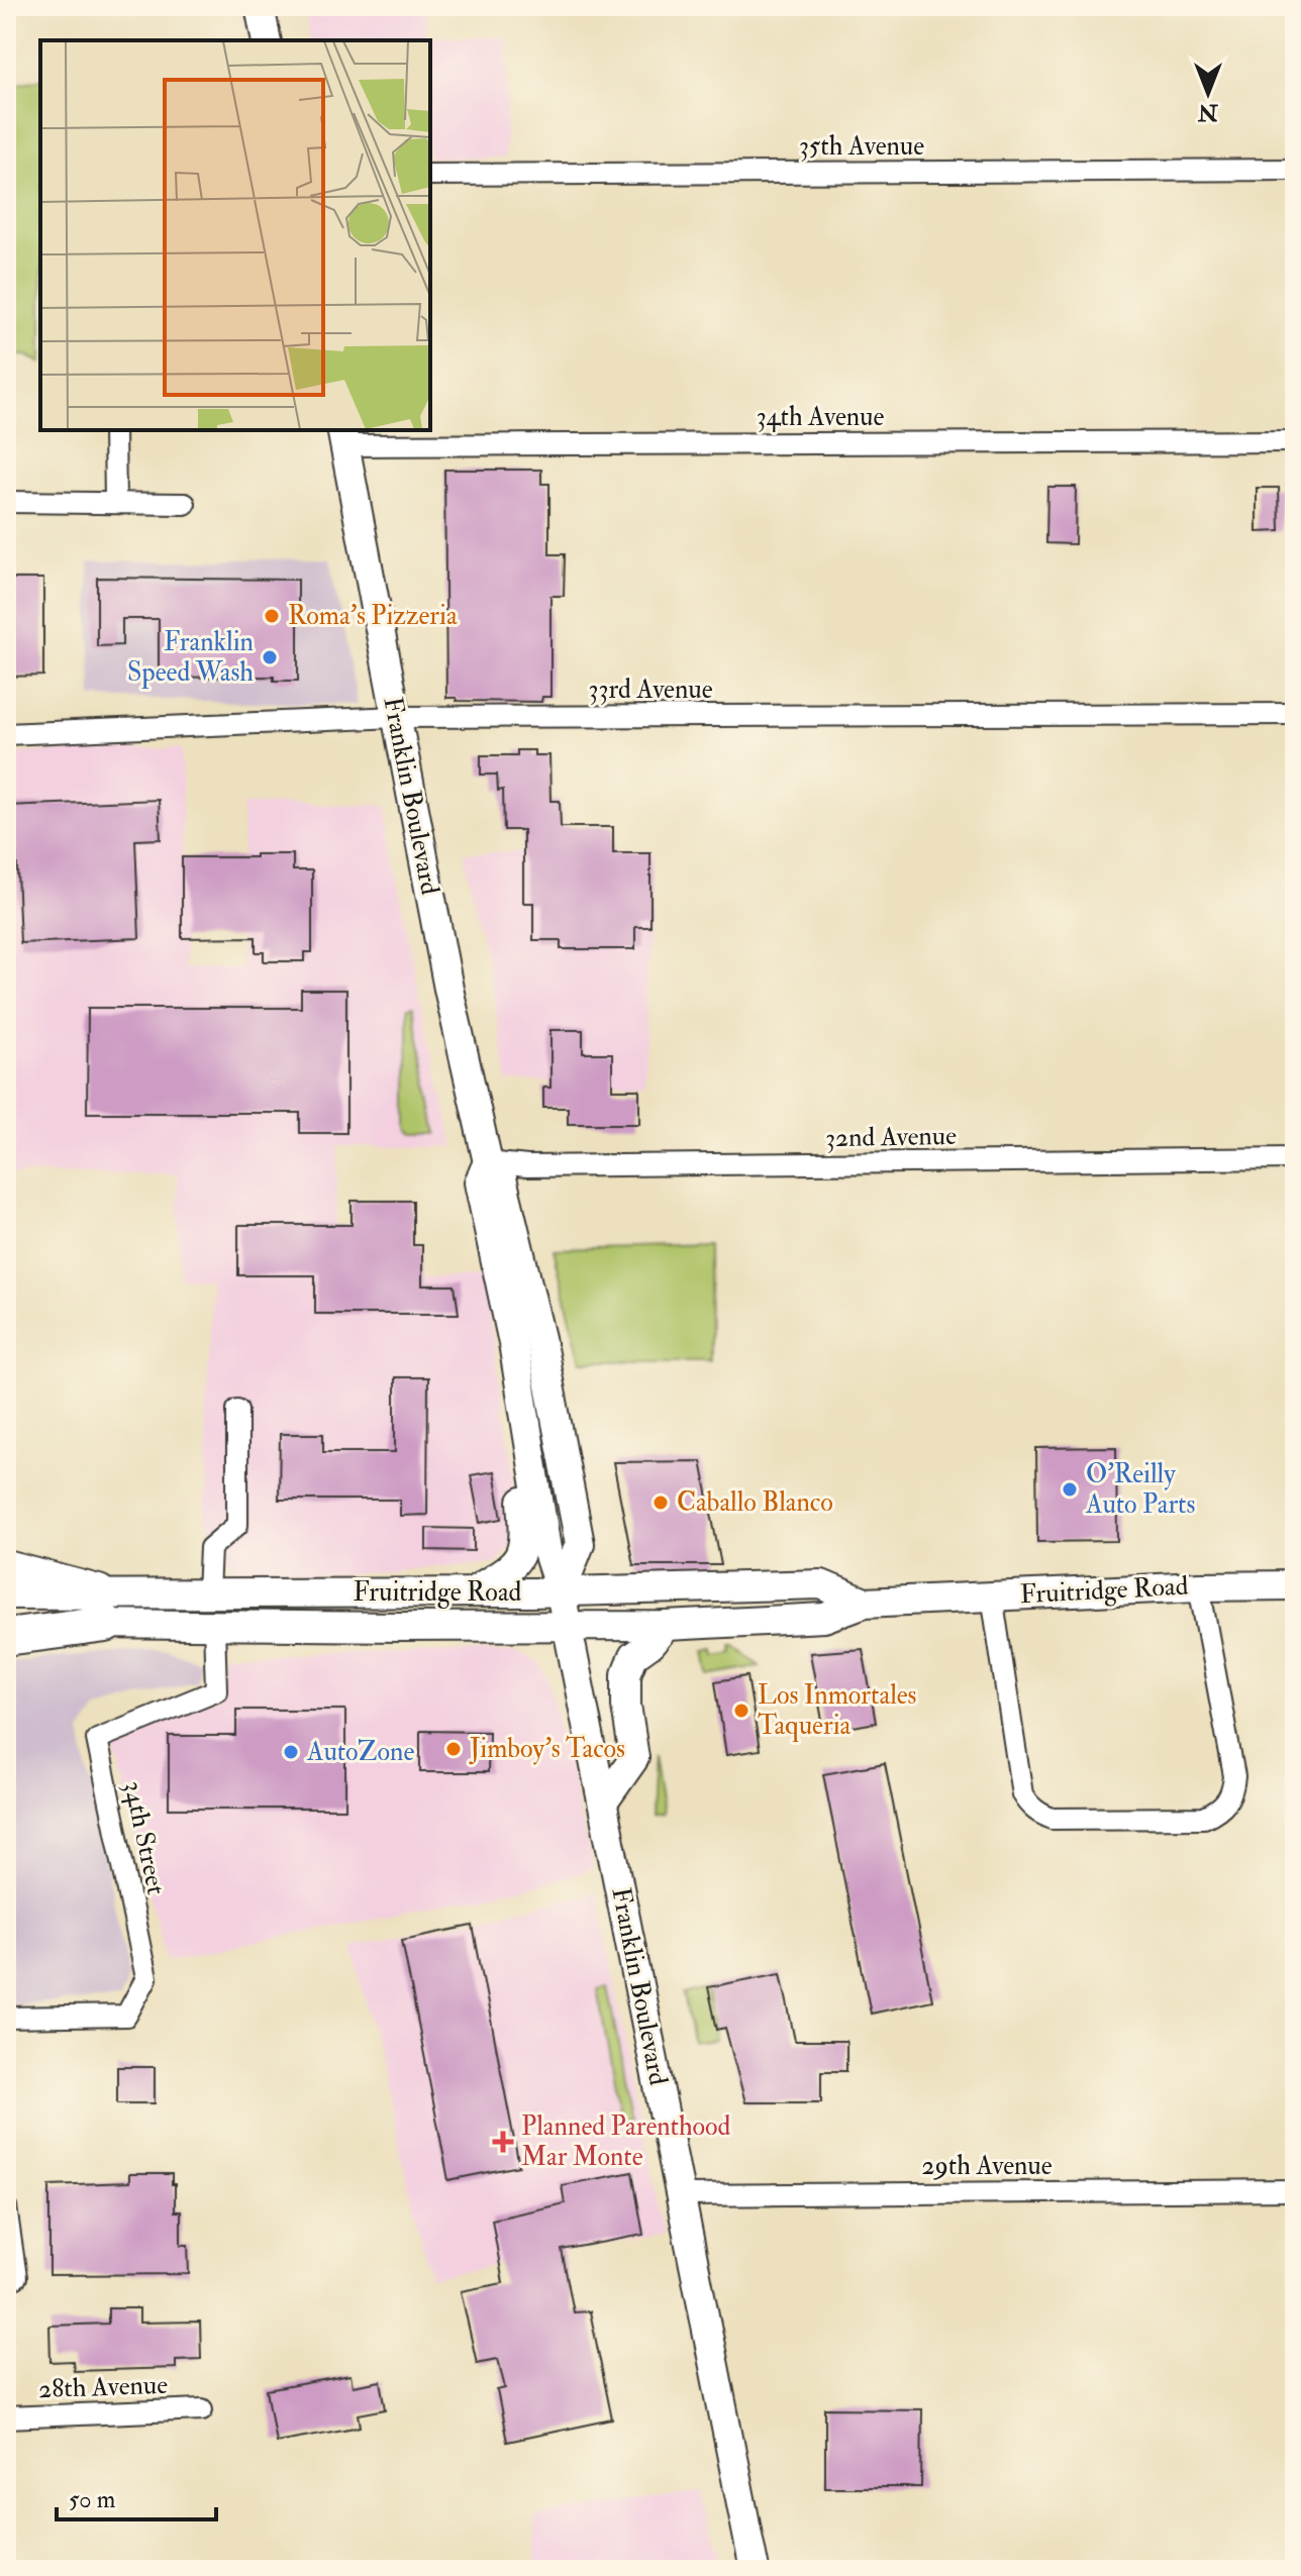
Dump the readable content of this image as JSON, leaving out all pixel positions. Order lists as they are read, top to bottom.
{
  "streets": {
    "main road": ["Franklin Boulevard", "Fruitridge Road"],
    "street": [
      "35th Avenue",
      "34th Avenue",
      "33rd Avenue",
      "32nd Avenue",
      "34th Street",
      "29th Avenue",
      "28th Avenue"
    ]
  },
  "crossings": [
    ["34th Avenue", "Franklin Boulevard"],
    ["33rd Avenue", "Franklin Boulevard"],
    ["Franklin Boulevard", "32nd Avenue"],
    ["Franklin Boulevard", "Fruitridge Road"],
    ["Franklin Boulevard", "29th Avenue"],
    ["Fruitridge Road", "34th Street"]
  ],
  "places": {
    "other": [
      "Roma's Pizzeria",
      "Franklin Speed Wash",
      "O'Reilly Auto Parts",
      "Caballo Blanco",
      "Los Inmortales Taqueria",
      "Jimboy's Tacos",
      "AutoZone"
    ],
    "health": ["Planned Parenthood Mar Monte"]
  },
  "scale_bar": "50 m",
  "north": "bottom"
}
